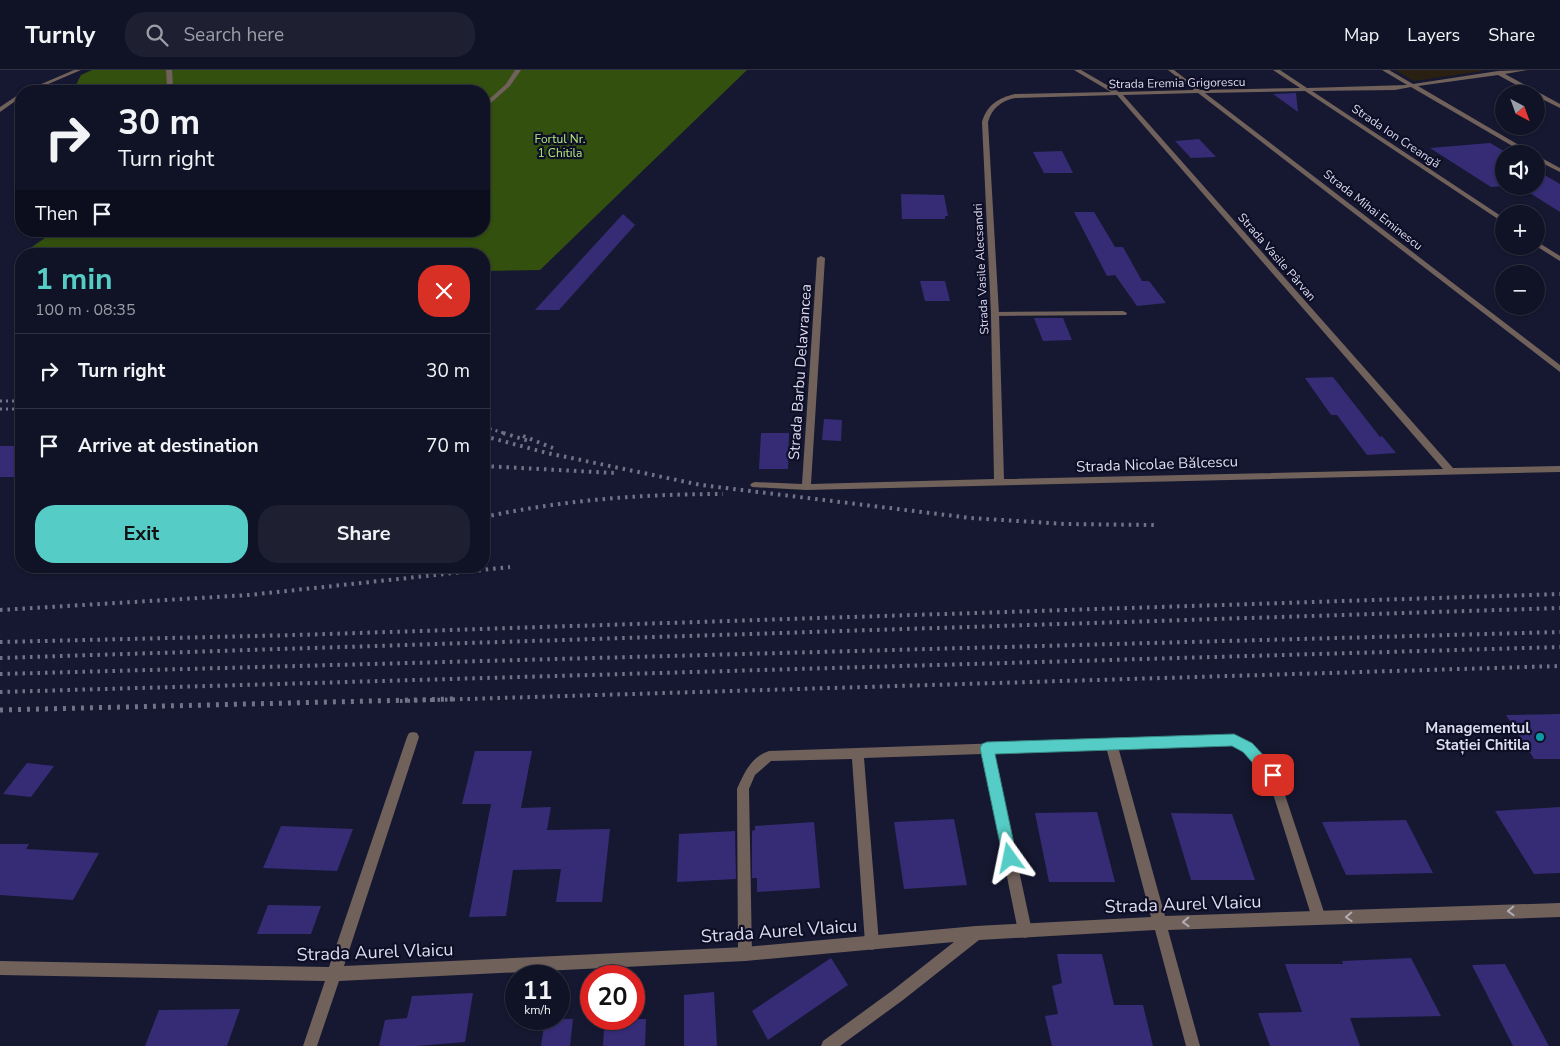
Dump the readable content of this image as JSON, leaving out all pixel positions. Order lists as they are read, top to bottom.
{
  "streets": {
    "street": [
      "Strada Eremia Grigorescu",
      "Strada Ion Creangă",
      "Strada Mihai Eminescu",
      "Strada Vasile Pârvan",
      "Strada Vasile Alecsandri",
      "Strada Barbu Delavrancea",
      "Strada Nicolae Bălcescu",
      "Strada Aurel Vlaicu"
    ]
  },
  "crossings": [
    ["Strada Eremia Grigorescu", "Strada Ion Creangă"],
    ["Strada Eremia Grigorescu", "Strada Mihai Eminescu"],
    ["Strada Eremia Grigorescu", "Strada Vasile Pârvan"],
    ["Strada Eremia Grigorescu", "Strada Vasile Alecsandri"],
    ["Strada Vasile Pârvan", "Strada Nicolae Bălcescu"],
    ["Strada Vasile Alecsandri", "Strada Nicolae Bălcescu"],
    ["Strada Barbu Delavrancea", "Strada Nicolae Bălcescu"]
  ],
  "parks": ["Fortul Nr. 1 Chitila"],
  "places": ["Managementul Stației Chitila"],
  "north": "bottom right",
  "page": {
    "header": "Turnly",
    "search": "Search here",
    "nav": ["Map", "Layers", "Share"],
    "map_buttons": ["+", "−"],
    "turn": ["30 m", "Turn right"],
    "then": "Then",
    "heading": ["1 min", "100 m · 08:35"],
    "list": [
      {
        "name": "Turn right",
        "value": "30 m"
      },
      {
        "name": "Arrive at destination",
        "value": "70 m"
      }
    ],
    "buttons": ["Exit", "Share"],
    "speed": "11 km/h",
    "limit": "20"
  }
}
